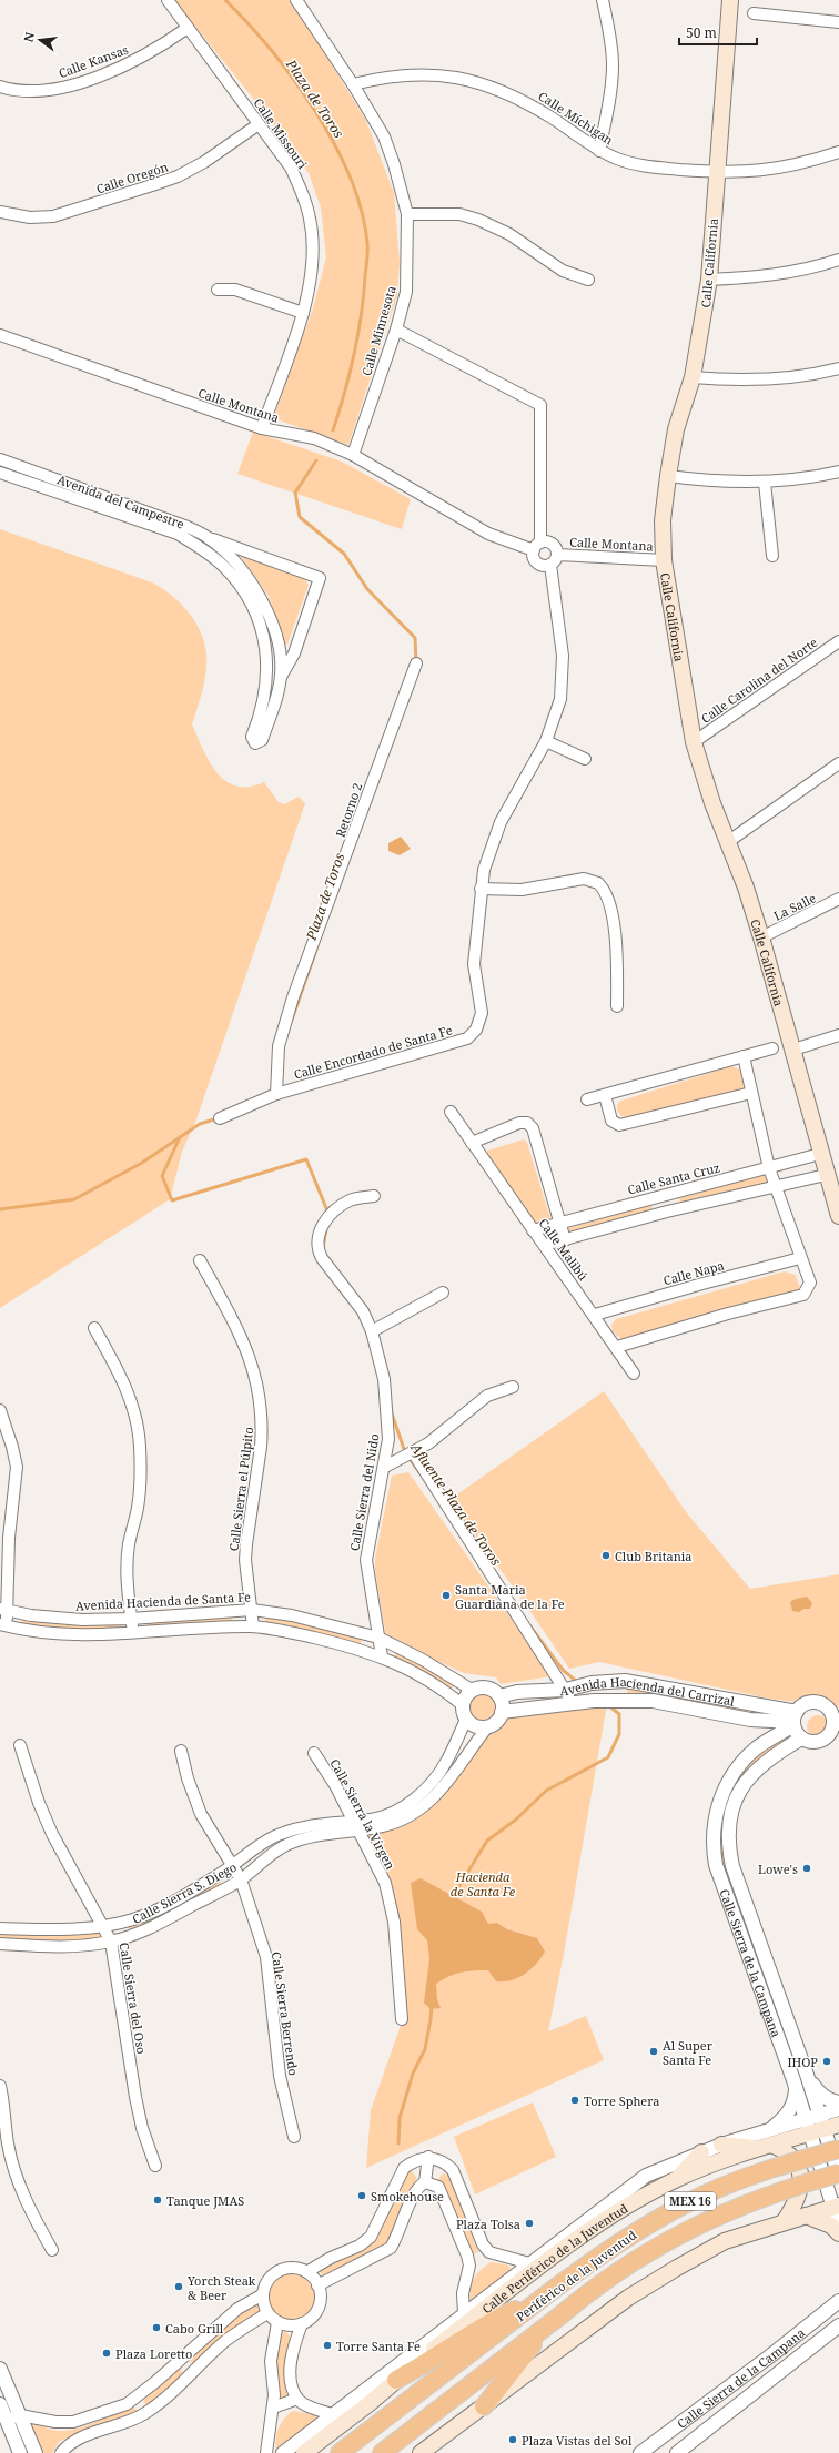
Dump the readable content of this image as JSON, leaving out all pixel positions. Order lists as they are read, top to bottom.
{
  "streets": {
    "highway": ["MEX 16", "Periférico de la Juventud"],
    "main road": ["Calle California", "Calle Periférico de la Juventud"],
    "street": [
      "Calle Kansas",
      "Calle Míchigan",
      "Calle Missouri",
      "Calle Oregón",
      "Calle Minnesota",
      "Calle Montana",
      "Avenida del Campestre",
      "Calle Carolina del Norte",
      "Retorno 2",
      "La Salle",
      "Calle Encordado de Santa Fe",
      "Calle Santa Cruz",
      "Calle Malibú",
      "Calle Napa",
      "Calle Sierra el Púlpito",
      "Calle Sierra del Nido",
      "Avenida Hacienda de Santa Fe",
      "Avenida Hacienda del Carrizal",
      "Calle Sierra la Vírgen",
      "Calle Sierra S. Diego",
      "Calle Sierra de la Campana",
      "Calle Sierra del Oso",
      "Calle Sierra Berrendo"
    ]
  },
  "crossings": [
    ["Calle Kansas", "Calle Missouri"],
    ["Calle Míchigan", "Calle California"],
    ["Calle Míchigan", "Calle Minnesota"],
    ["Calle Missouri", "Calle Oregón"],
    ["Calle Missouri", "Calle Montana"],
    ["Calle California", "Calle Montana"],
    ["Calle California", "Calle Carolina del Norte"],
    ["Calle California", "La Salle"],
    ["Calle California", "Calle Santa Cruz"],
    ["Calle Minnesota", "Calle Montana"],
    ["Calle Montana", "Calle Encordado de Santa Fe"],
    ["Retorno 2", "Calle Encordado de Santa Fe"],
    ["Calle Santa Cruz", "Calle Malibú"],
    ["Calle Malibú", "Calle Napa"],
    ["Calle Sierra el Púlpito", "Avenida Hacienda de Santa Fe"],
    ["Calle Sierra del Nido", "Avenida Hacienda de Santa Fe"],
    ["Avenida Hacienda de Santa Fe", "Avenida Hacienda del Carrizal"],
    ["Avenida Hacienda de Santa Fe", "Calle Sierra S. Diego"],
    ["Avenida Hacienda del Carrizal", "Calle Sierra S. Diego"],
    ["Avenida Hacienda del Carrizal", "Calle Sierra de la Campana"],
    ["Calle Sierra la Vírgen", "Calle Sierra S. Diego"],
    ["Calle Sierra S. Diego", "Calle Sierra del Oso"],
    ["Calle Sierra S. Diego", "Calle Sierra Berrendo"],
    ["Calle Sierra de la Campana", "Calle Periférico de la Juventud"],
    ["Calle Sierra de la Campana", "Periférico de la Juventud"]
  ],
  "water": ["Plaza de Toros", "Afluente Plaza de Toros"],
  "parks": ["Hacienda de Santa Fe"],
  "places": [
    "Club Britania",
    "Santa Maria Guardiana de la Fe",
    "Lowe's",
    "Al Super Santa Fe",
    "IHOP",
    "Torre Sphera",
    "Smokehouse",
    "Tanque JMAS",
    "Plaza Tolsa",
    "Yorch Steak & Beer",
    "Cabo Grill",
    "Torre Santa Fe",
    "Plaza Loretto",
    "Plaza Vistas del Sol"
  ],
  "scale_bar": "50 m",
  "north": "left"
}
